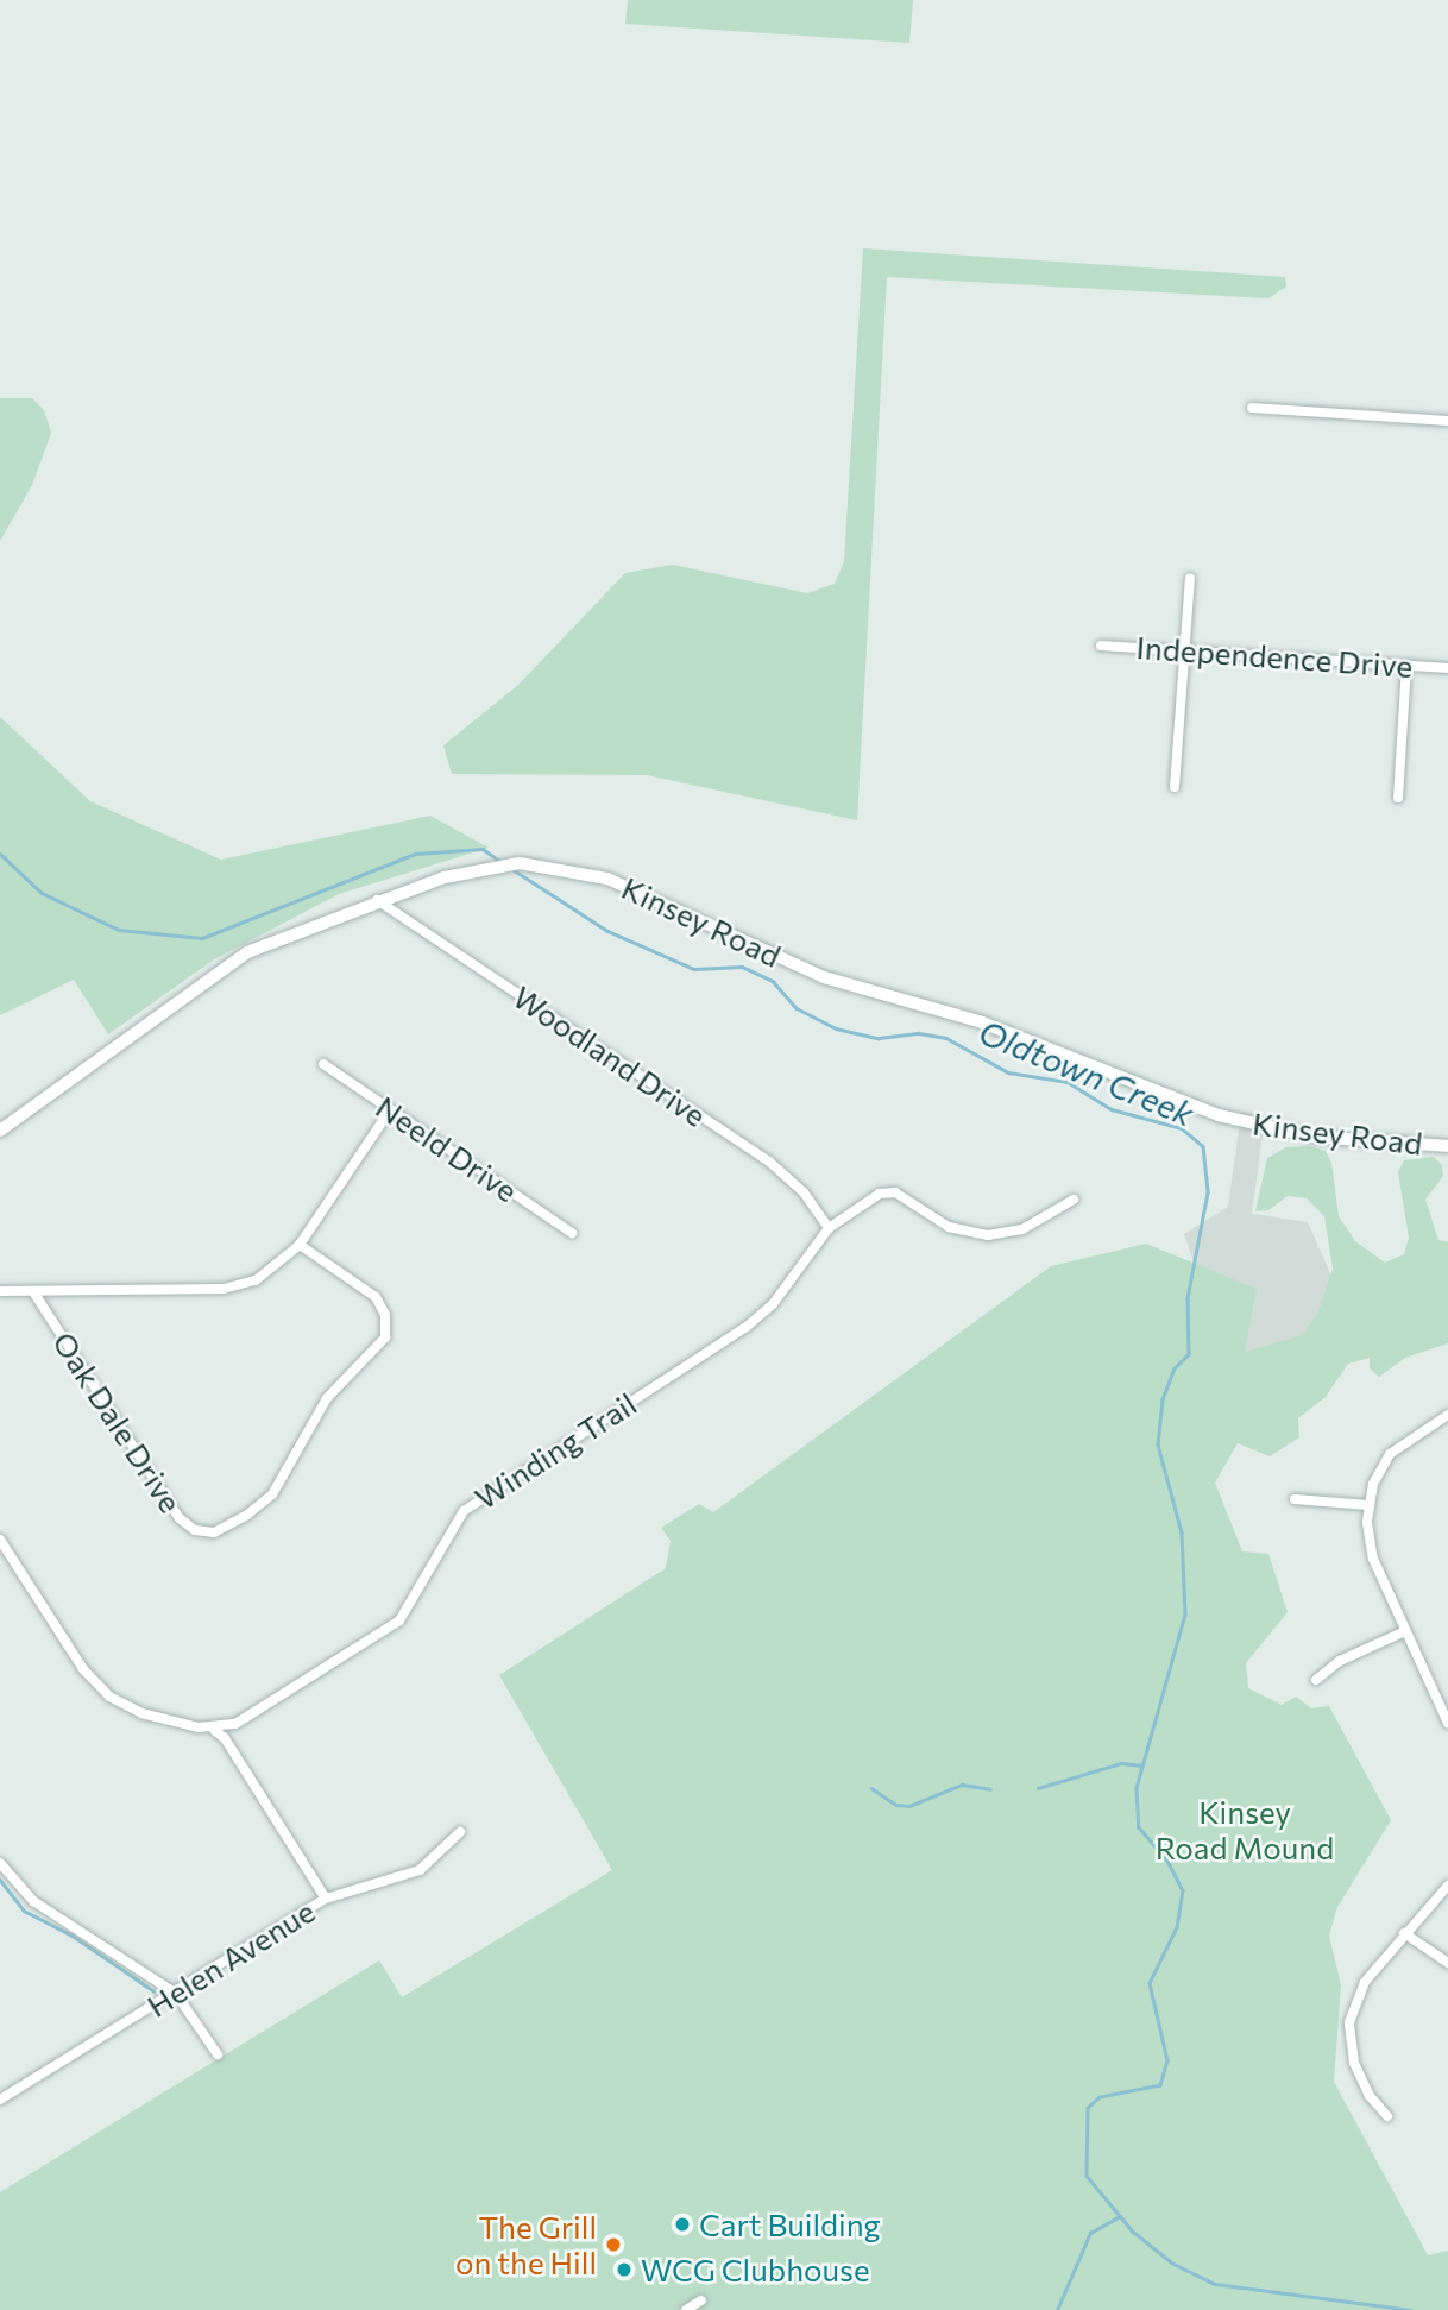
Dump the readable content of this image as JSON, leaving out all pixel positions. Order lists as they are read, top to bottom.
{
  "streets": {
    "street": [
      "Independence Drive",
      "Kinsey Road",
      "Woodland Drive",
      "Neeld Drive",
      "Oak Dale Drive",
      "Winding Trail",
      "Helen Avenue"
    ]
  },
  "crossings": [
    ["Kinsey Road", "Woodland Drive"],
    ["Woodland Drive", "Winding Trail"],
    ["Winding Trail", "Helen Avenue"]
  ],
  "water": ["Oldtown Creek"],
  "parks": ["Kinsey Road Mound"],
  "places": ["Cart Building", "The Grill on the Hill", "WCG Clubhouse"]
}
